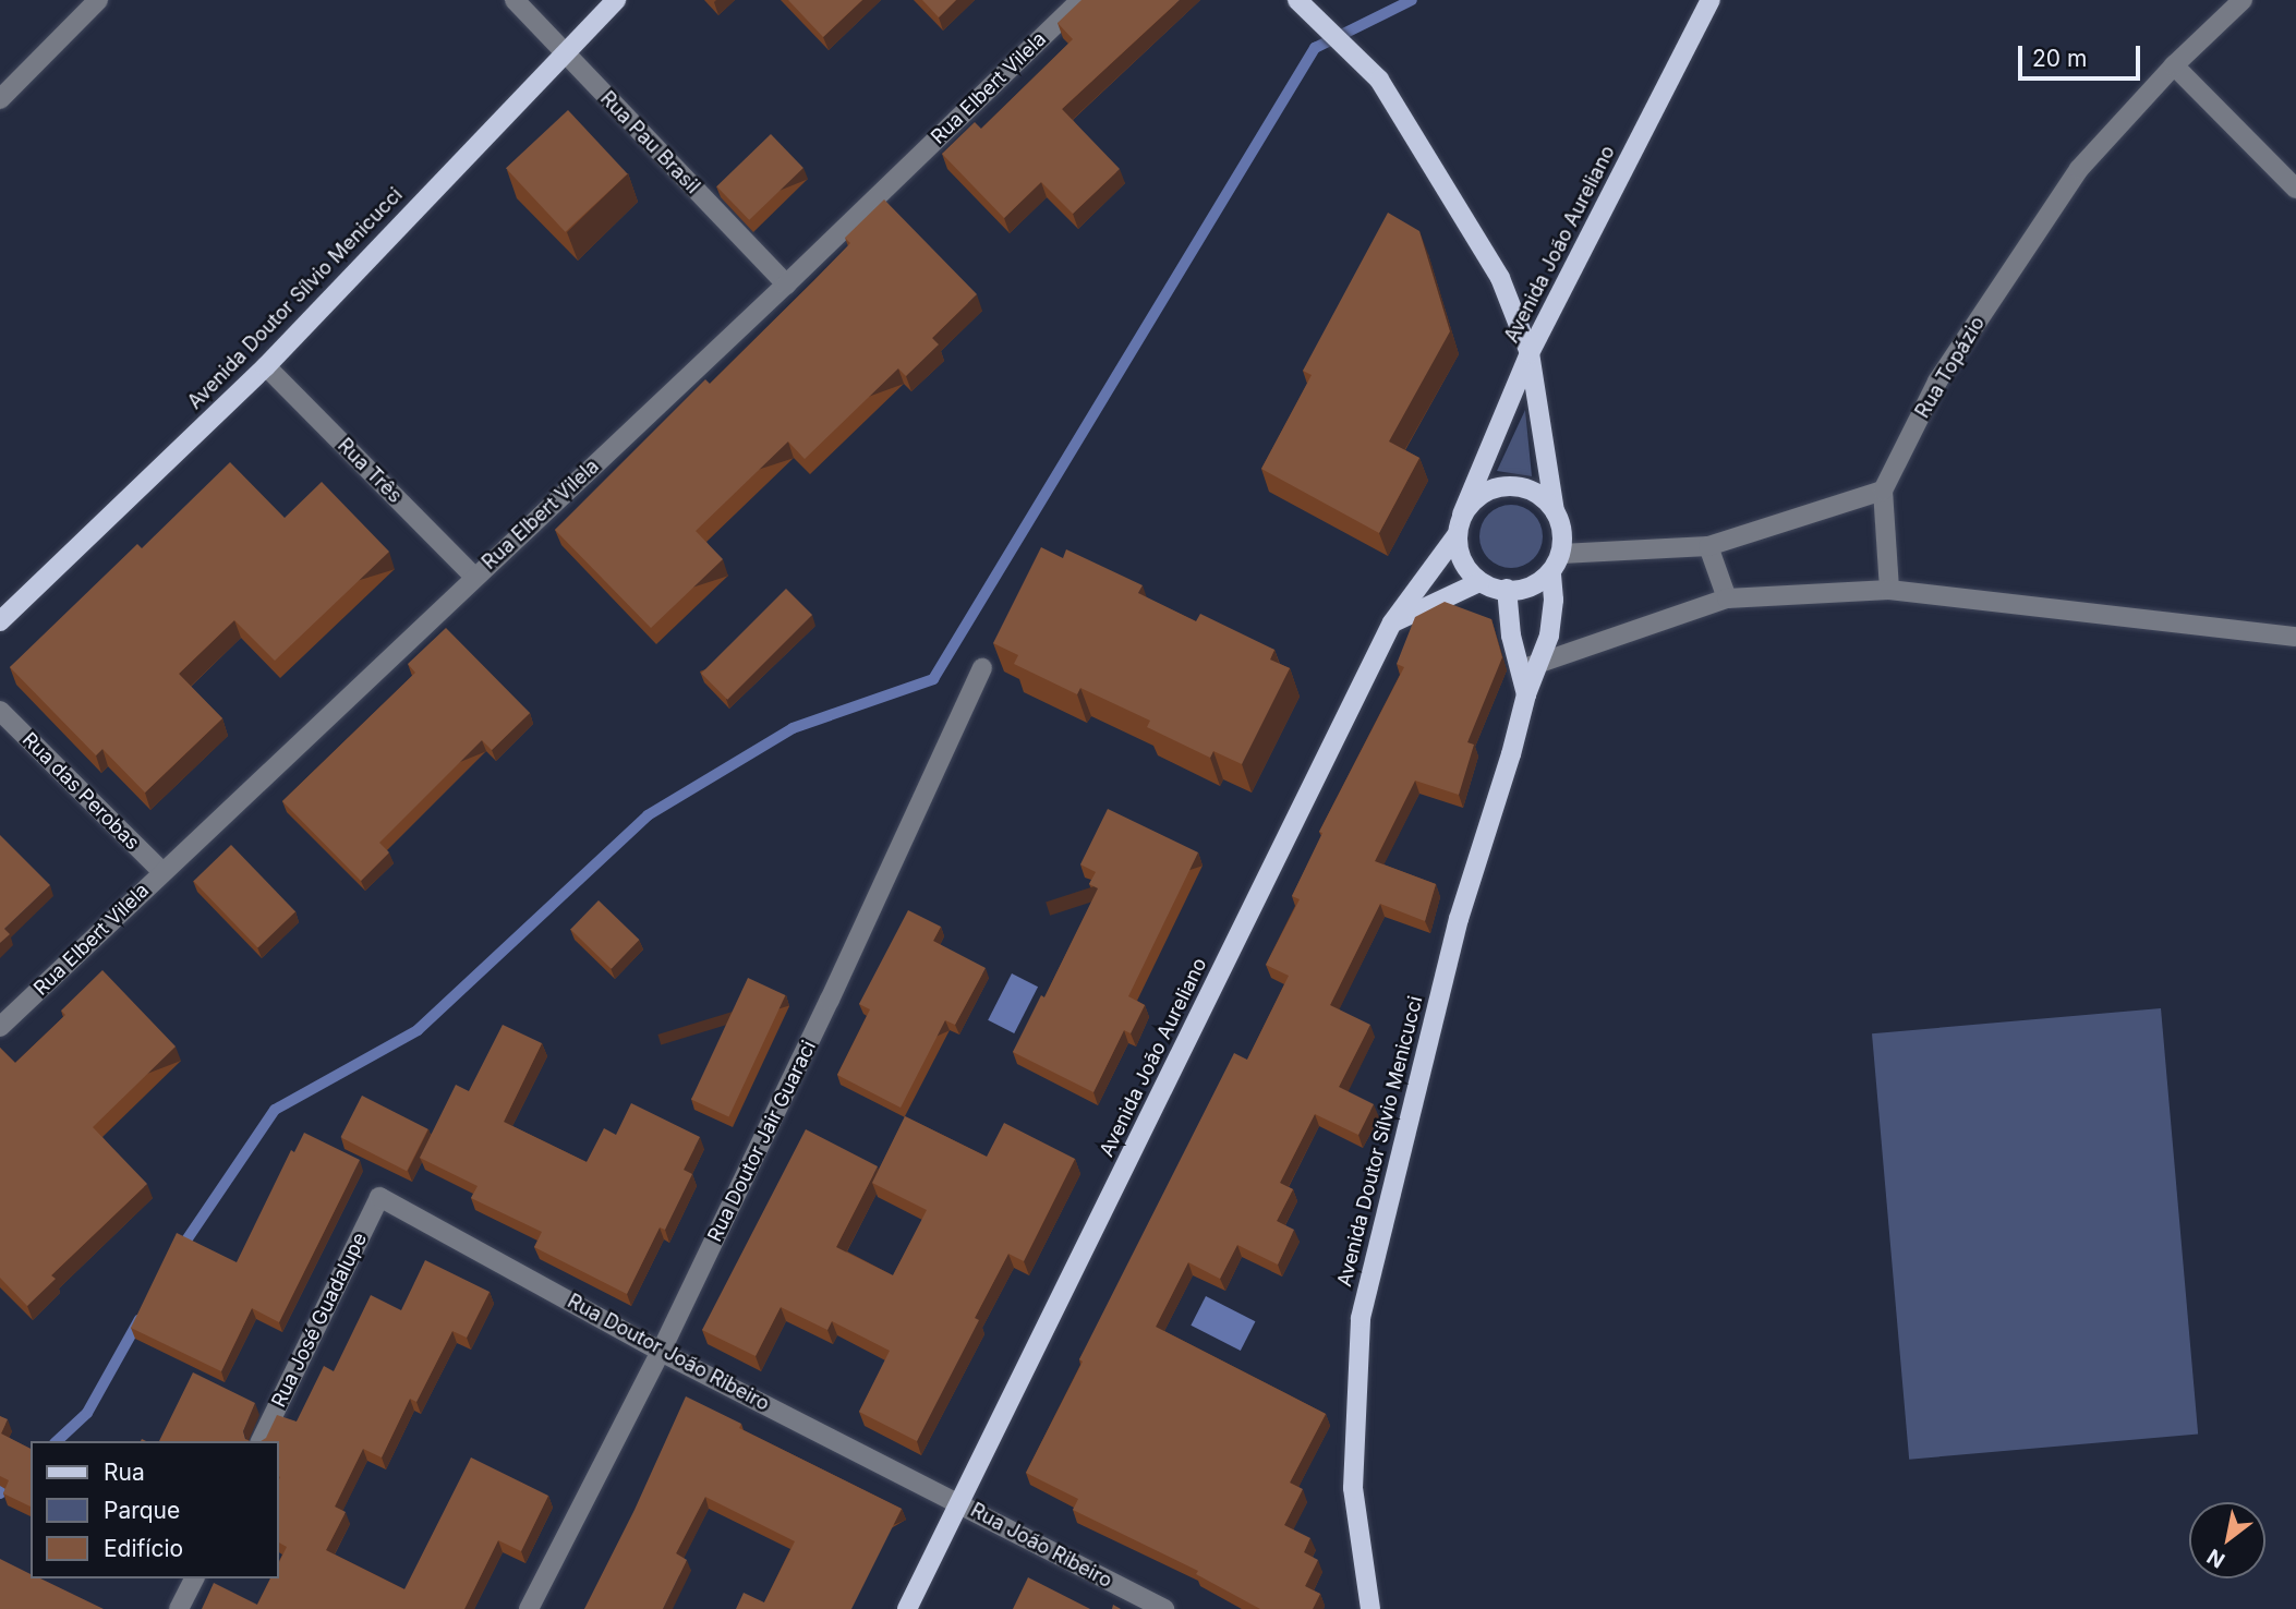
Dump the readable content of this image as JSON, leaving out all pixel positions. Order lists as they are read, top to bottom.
{
  "streets": {
    "main road": ["Avenida João Aureliano", "Avenida Doutor Sílvio Menicucci"],
    "street": [
      "Rua Elbert Vilela",
      "Rua Pau Brasil",
      "Rua Topázio",
      "Rua Três",
      "Rua das Perobas",
      "Rua Doutor Jair Guaraci",
      "Rua José Guadalupe",
      "Rua Doutor João Ribeiro",
      "Rua João Ribeiro"
    ]
  },
  "crossings": [
    ["Rua Elbert Vilela", "Rua Pau Brasil"],
    ["Rua Elbert Vilela", "Rua Três"],
    ["Rua Elbert Vilela", "Rua das Perobas"],
    ["Rua Pau Brasil", "Avenida Doutor Sílvio Menicucci"],
    ["Avenida João Aureliano", "Avenida Doutor Sílvio Menicucci"],
    ["Avenida João Aureliano", "Rua Doutor João Ribeiro"],
    ["Avenida João Aureliano", "Rua João Ribeiro"],
    ["Avenida Doutor Sílvio Menicucci", "Rua Três"],
    ["Rua Doutor Jair Guaraci", "Rua Doutor João Ribeiro"],
    ["Rua José Guadalupe", "Rua Doutor João Ribeiro"],
    ["Rua Doutor João Ribeiro", "Rua João Ribeiro"]
  ],
  "legend": ["Rua", "Parque", "Edifício"],
  "scale_bar": "20 m",
  "north": "bottom left"
}
